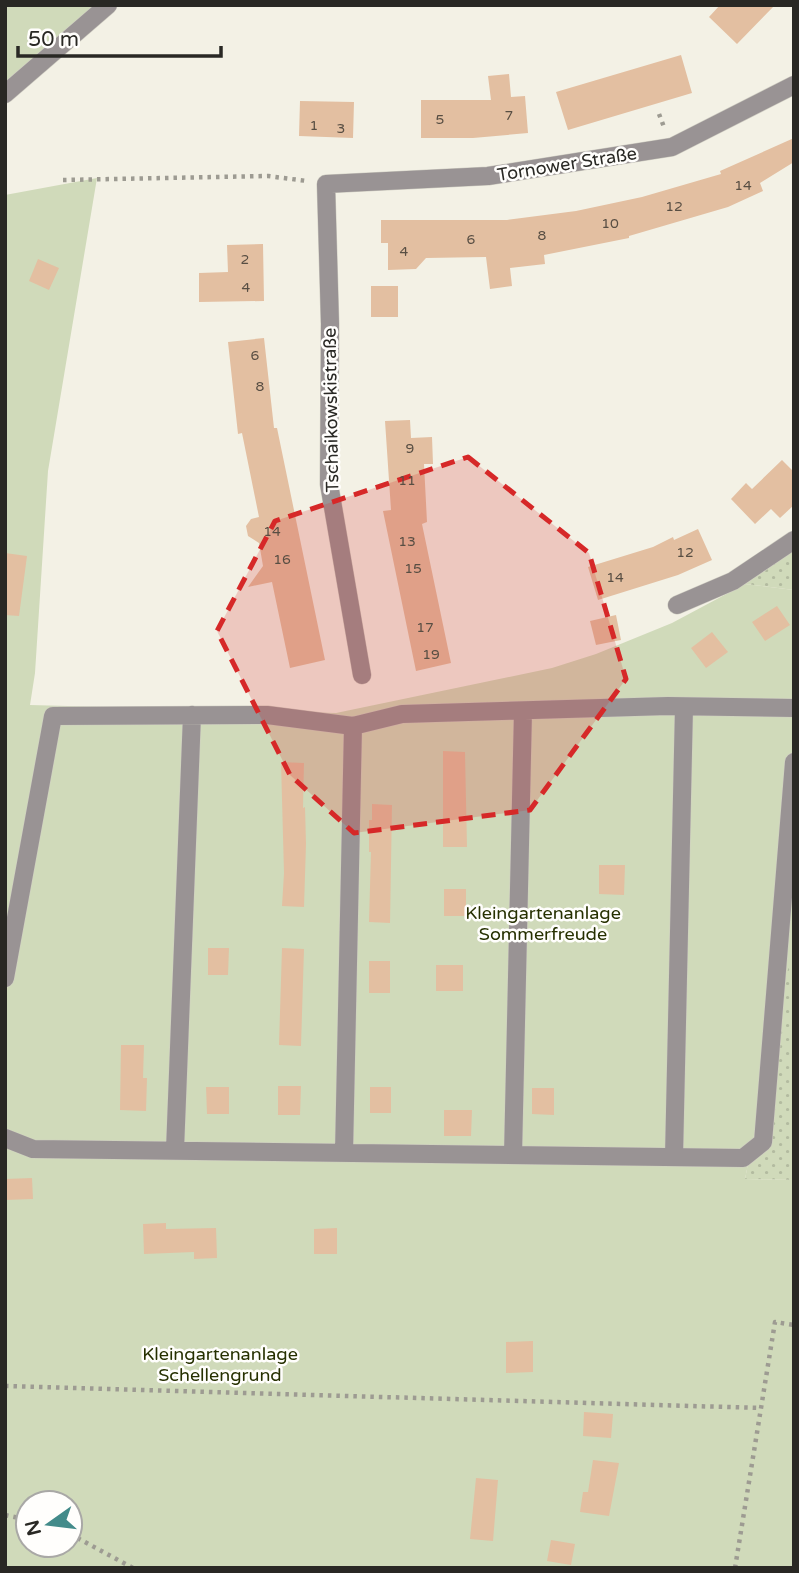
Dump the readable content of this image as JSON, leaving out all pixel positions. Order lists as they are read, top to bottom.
{
  "streets": {
    "street": ["Tornower Straße", "Tschaikowskistraße"]
  },
  "crossings": [
    ["Tornower Straße", "Tschaikowskistraße"]
  ],
  "parks": ["Kleingartenanlage Sommerfreude", "Kleingartenanlage Schellengrund"],
  "house_numbers": [
    "7",
    "5",
    "1",
    "3",
    "14",
    "12",
    "10",
    "8",
    "6",
    "4",
    "2",
    "4",
    "6",
    "8",
    "9",
    "11",
    "14",
    "13",
    "12",
    "16",
    "15",
    "14",
    "17",
    "19"
  ],
  "scale_bar": "50 m",
  "north": "left"
}
